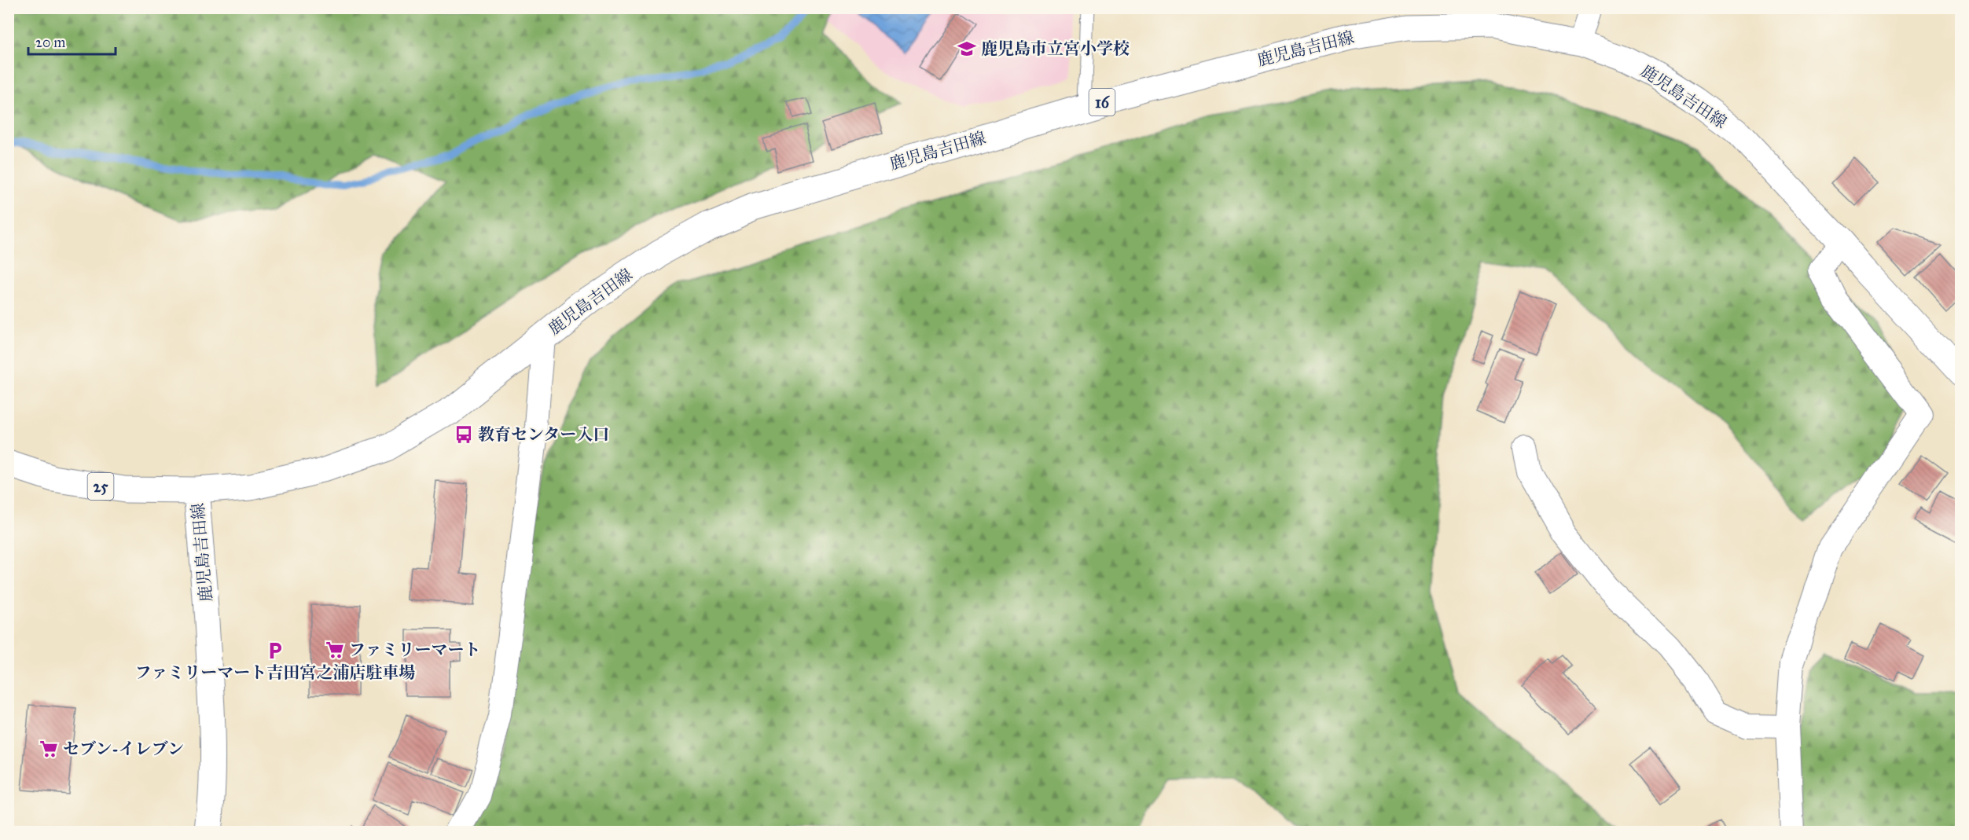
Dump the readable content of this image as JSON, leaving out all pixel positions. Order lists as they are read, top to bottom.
{
  "streets": {
    "main road": ["鹿児島吉田線", "16", "25"]
  },
  "crossings": [
    ["鹿児島吉田線", "25"]
  ],
  "places": {
    "school or university": ["鹿児島市立宮小学校"],
    "bus stop": ["教育センター入口"],
    "supermarket": ["ファミリーマート", "セブン-イレブン"],
    "parking": ["ファミリーマート吉田宮之浦店駐車場"]
  },
  "scale_bar": "20 m"
}
